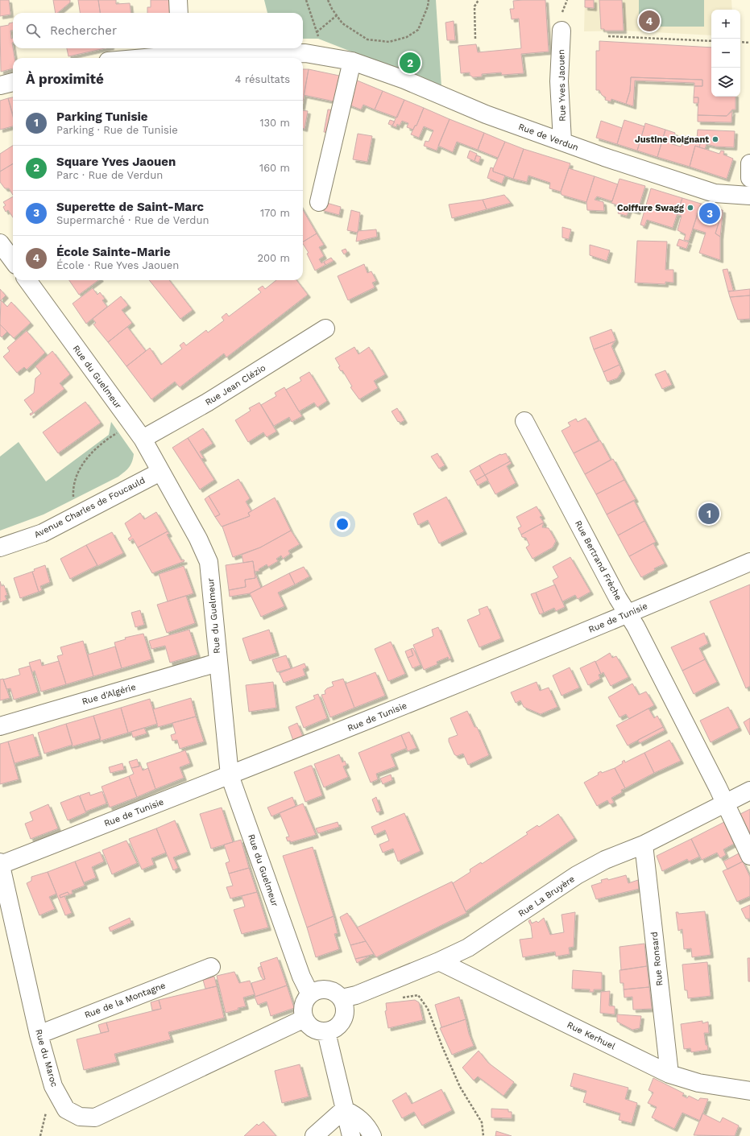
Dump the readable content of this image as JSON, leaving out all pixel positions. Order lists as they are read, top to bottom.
{
  "streets": {
    "street": [
      "Rue Yves Jaouen",
      "Rue de Verdun",
      "Rue du Guelmeur",
      "Rue Jean Clézio",
      "Avenue Charles de Foucauld",
      "Rue Bertrand Frèche",
      "Rue de Tunisie",
      "Rue d'Algérie",
      "Rue La Bruyère",
      "Rue Ronsard",
      "Rue de la Montagne",
      "Rue Kerhuel",
      "Rue du Maroc"
    ]
  },
  "crossings": [
    ["Rue Yves Jaouen", "Rue de Verdun"],
    ["Rue du Guelmeur", "Rue Jean Clézio"],
    ["Rue du Guelmeur", "Avenue Charles de Foucauld"],
    ["Rue du Guelmeur", "Rue de Tunisie"],
    ["Rue du Guelmeur", "Rue d'Algérie"],
    ["Rue du Guelmeur", "Rue La Bruyère"],
    ["Rue du Guelmeur", "Rue du Maroc"],
    ["Rue Bertrand Frèche", "Rue de Tunisie"],
    ["Rue Bertrand Frèche", "Rue La Bruyère"],
    ["Rue de Tunisie", "Rue du Maroc"],
    ["Rue La Bruyère", "Rue Ronsard"],
    ["Rue La Bruyère", "Rue Kerhuel"],
    ["Rue La Bruyère", "Rue du Maroc"],
    ["Rue Ronsard", "Rue Kerhuel"],
    ["Rue de la Montagne", "Rue du Maroc"]
  ],
  "places": ["Justine Roignant", "Coiffure Swagg"],
  "page": {
    "pins": [
      "4",
      "2",
      "3",
      "1"
    ],
    "map_buttons": ["+", "−"],
    "search": "Rechercher",
    "heading": ["À proximité", "4 résultats"],
    "list": [
      {
        "mark": "1",
        "name": "Parking Tunisie",
        "note": "Parking · Rue de Tunisie",
        "value": "130 m"
      },
      {
        "mark": "2",
        "name": "Square Yves Jaouen",
        "note": "Parc · Rue de Verdun",
        "value": "160 m"
      },
      {
        "mark": "3",
        "name": "Superette de Saint-Marc",
        "note": "Supermarché · Rue de Verdun",
        "value": "170 m"
      },
      {
        "mark": "4",
        "name": "École Sainte-Marie",
        "note": "École · Rue Yves Jaouen",
        "value": "200 m"
      }
    ]
  }
}
